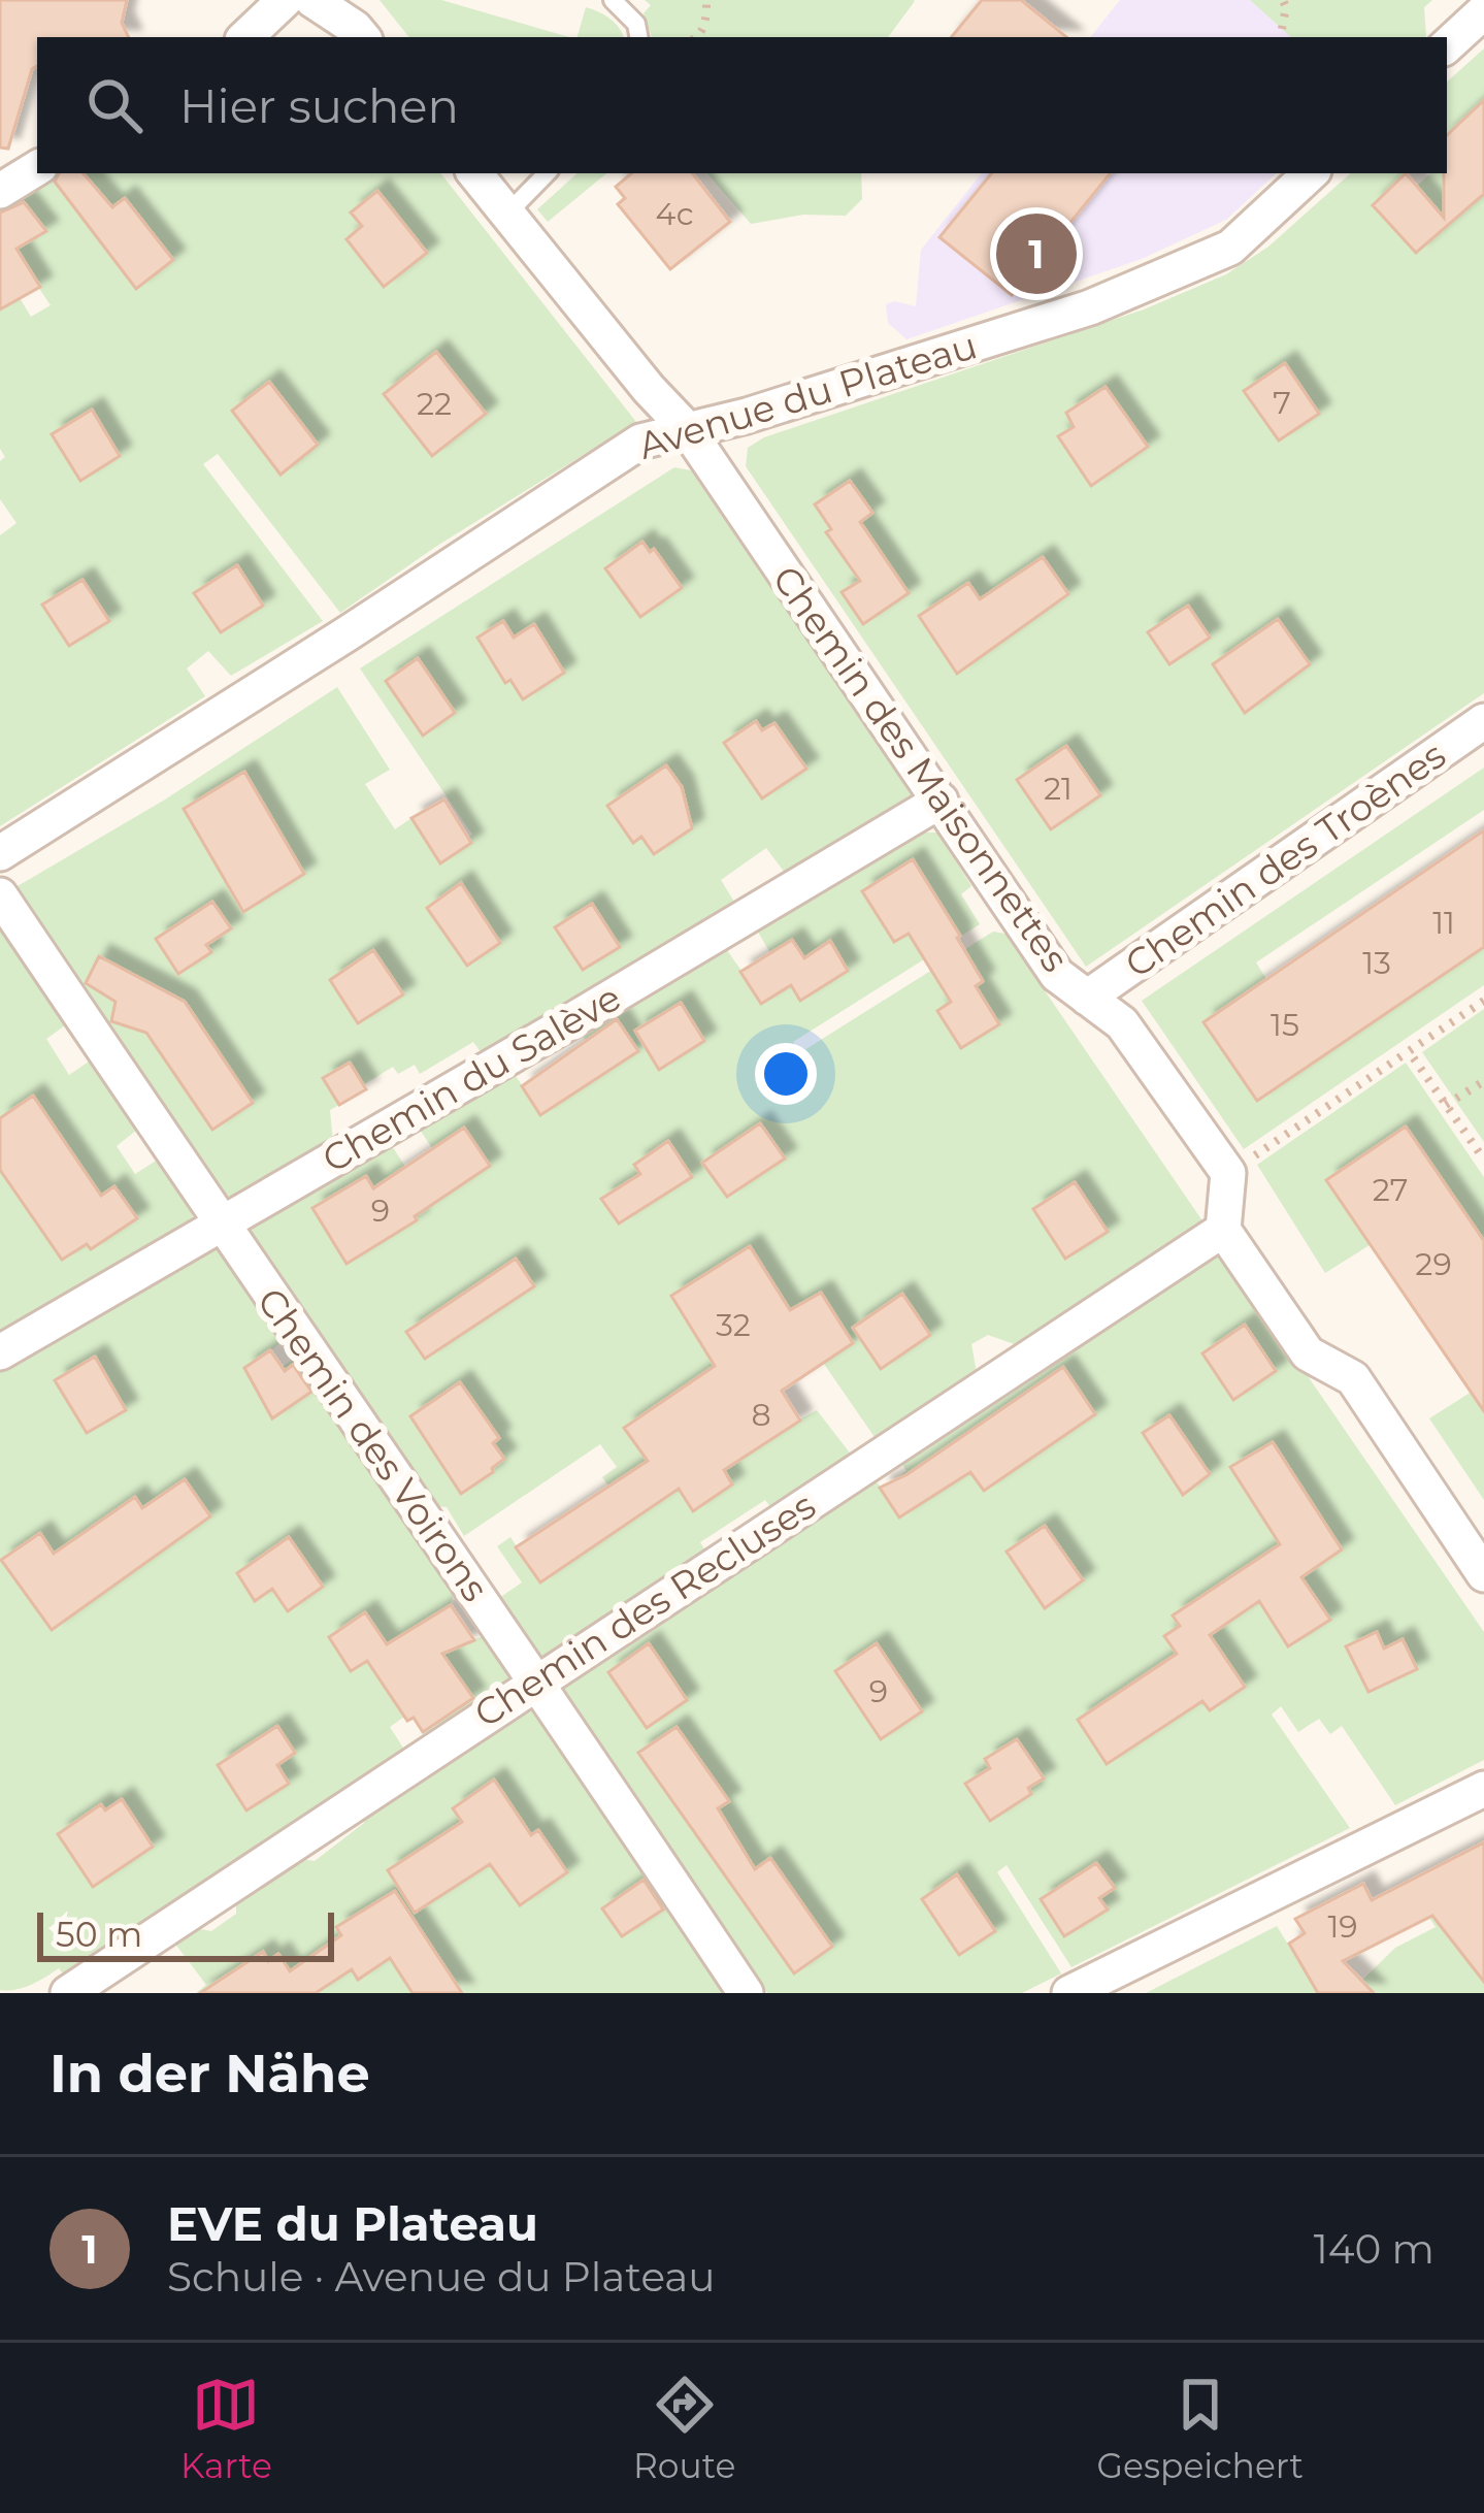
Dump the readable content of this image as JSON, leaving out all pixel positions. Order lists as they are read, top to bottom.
{
  "streets": {
    "street": [
      "Avenue du Plateau",
      "Chemin des Maisonnettes",
      "Chemin des Troènes",
      "Chemin du Salève",
      "Chemin des Voirons",
      "Chemin des Recluses"
    ]
  },
  "crossings": [
    ["Avenue du Plateau", "Chemin des Maisonnettes"],
    ["Chemin des Maisonnettes", "Chemin des Troènes"],
    ["Chemin des Maisonnettes", "Chemin du Salève"],
    ["Chemin des Maisonnettes", "Chemin des Recluses"],
    ["Chemin du Salève", "Chemin des Voirons"],
    ["Chemin des Voirons", "Chemin des Recluses"]
  ],
  "house_numbers": [
    "4c",
    "7",
    "22",
    "21",
    "11",
    "13",
    "15",
    "27",
    "9",
    "29",
    "32",
    "8",
    "9",
    "19"
  ],
  "scale_bar": "50 m",
  "page": {
    "search": "Hier suchen",
    "pins": "1",
    "scale": "50 m",
    "heading": "In der Nähe",
    "list": [
      {
        "mark": "1",
        "name": "EVE du Plateau",
        "note": "Schule · Avenue du Plateau",
        "value": "140 m"
      }
    ],
    "nav": ["Karte", "Route", "Gespeichert"]
  }
}
